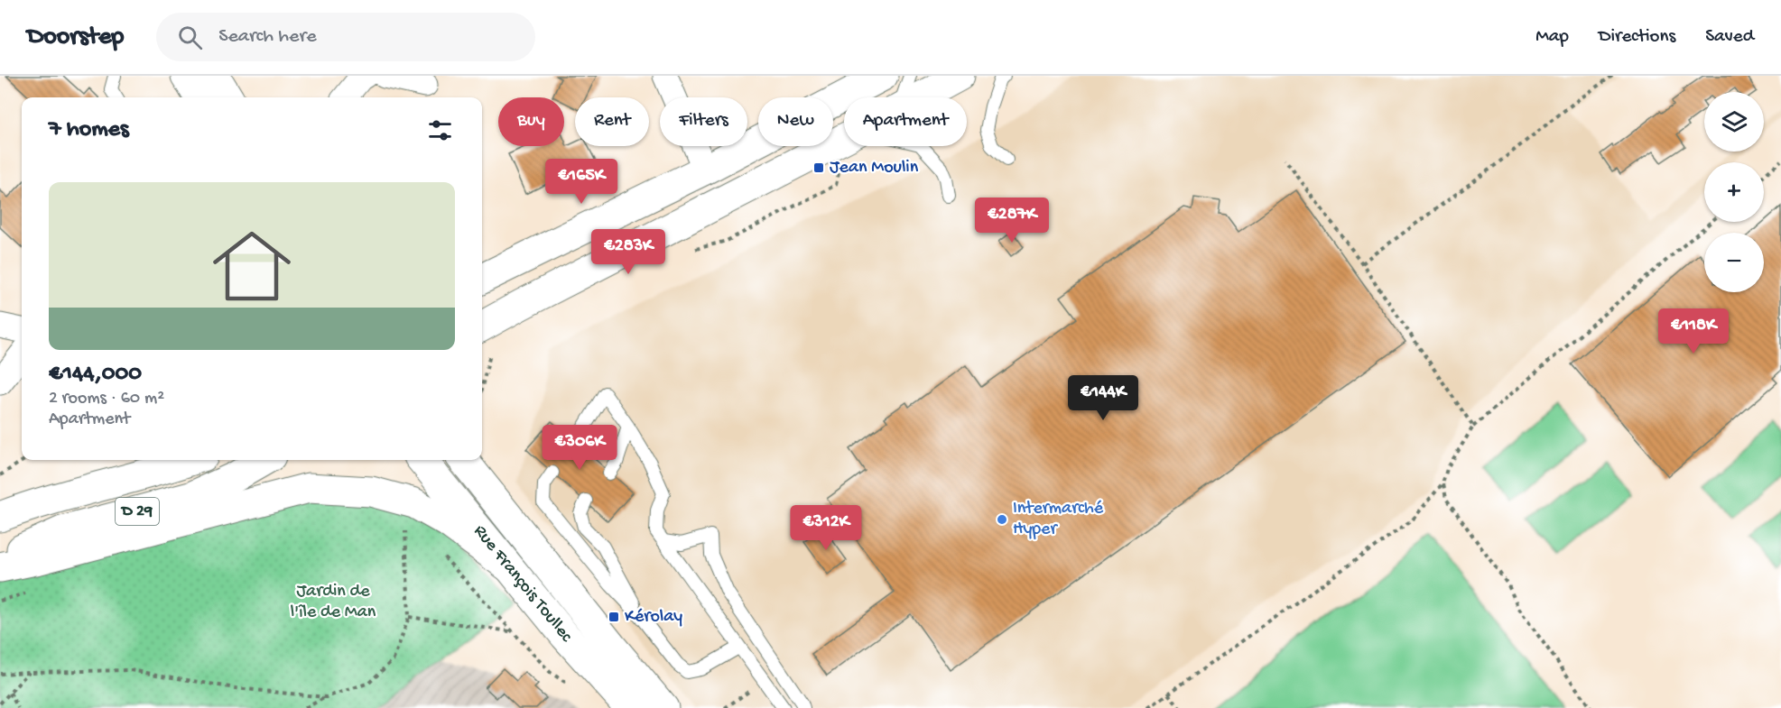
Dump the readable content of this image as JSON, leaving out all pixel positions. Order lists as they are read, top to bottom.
{
  "streets": {
    "main road": ["D 29", "Rue François Toullec"]
  },
  "parks": ["Jardin de l'île de Man"],
  "places": {
    "transit": ["Jean Moulin", "Kérolay"],
    "other": ["Intermarché Hyper"]
  },
  "page": {
    "header": "Doorstep",
    "search": "Search here",
    "nav": ["Map", "Directions", "Saved"],
    "map_buttons": ["+", "−"],
    "chip": [
      "Buy",
      "Rent",
      "Filters",
      "New",
      "Apartment"
    ],
    "heading": "7 homes",
    "price": [
      "€165K",
      "€287K",
      "€283K",
      "€118K",
      "€144K",
      "€306K",
      "€312K"
    ],
    "list": [
      {
        "name": "€144,000",
        "note": "2 rooms · 60 m² · Apartment"
      }
    ]
  }
}
